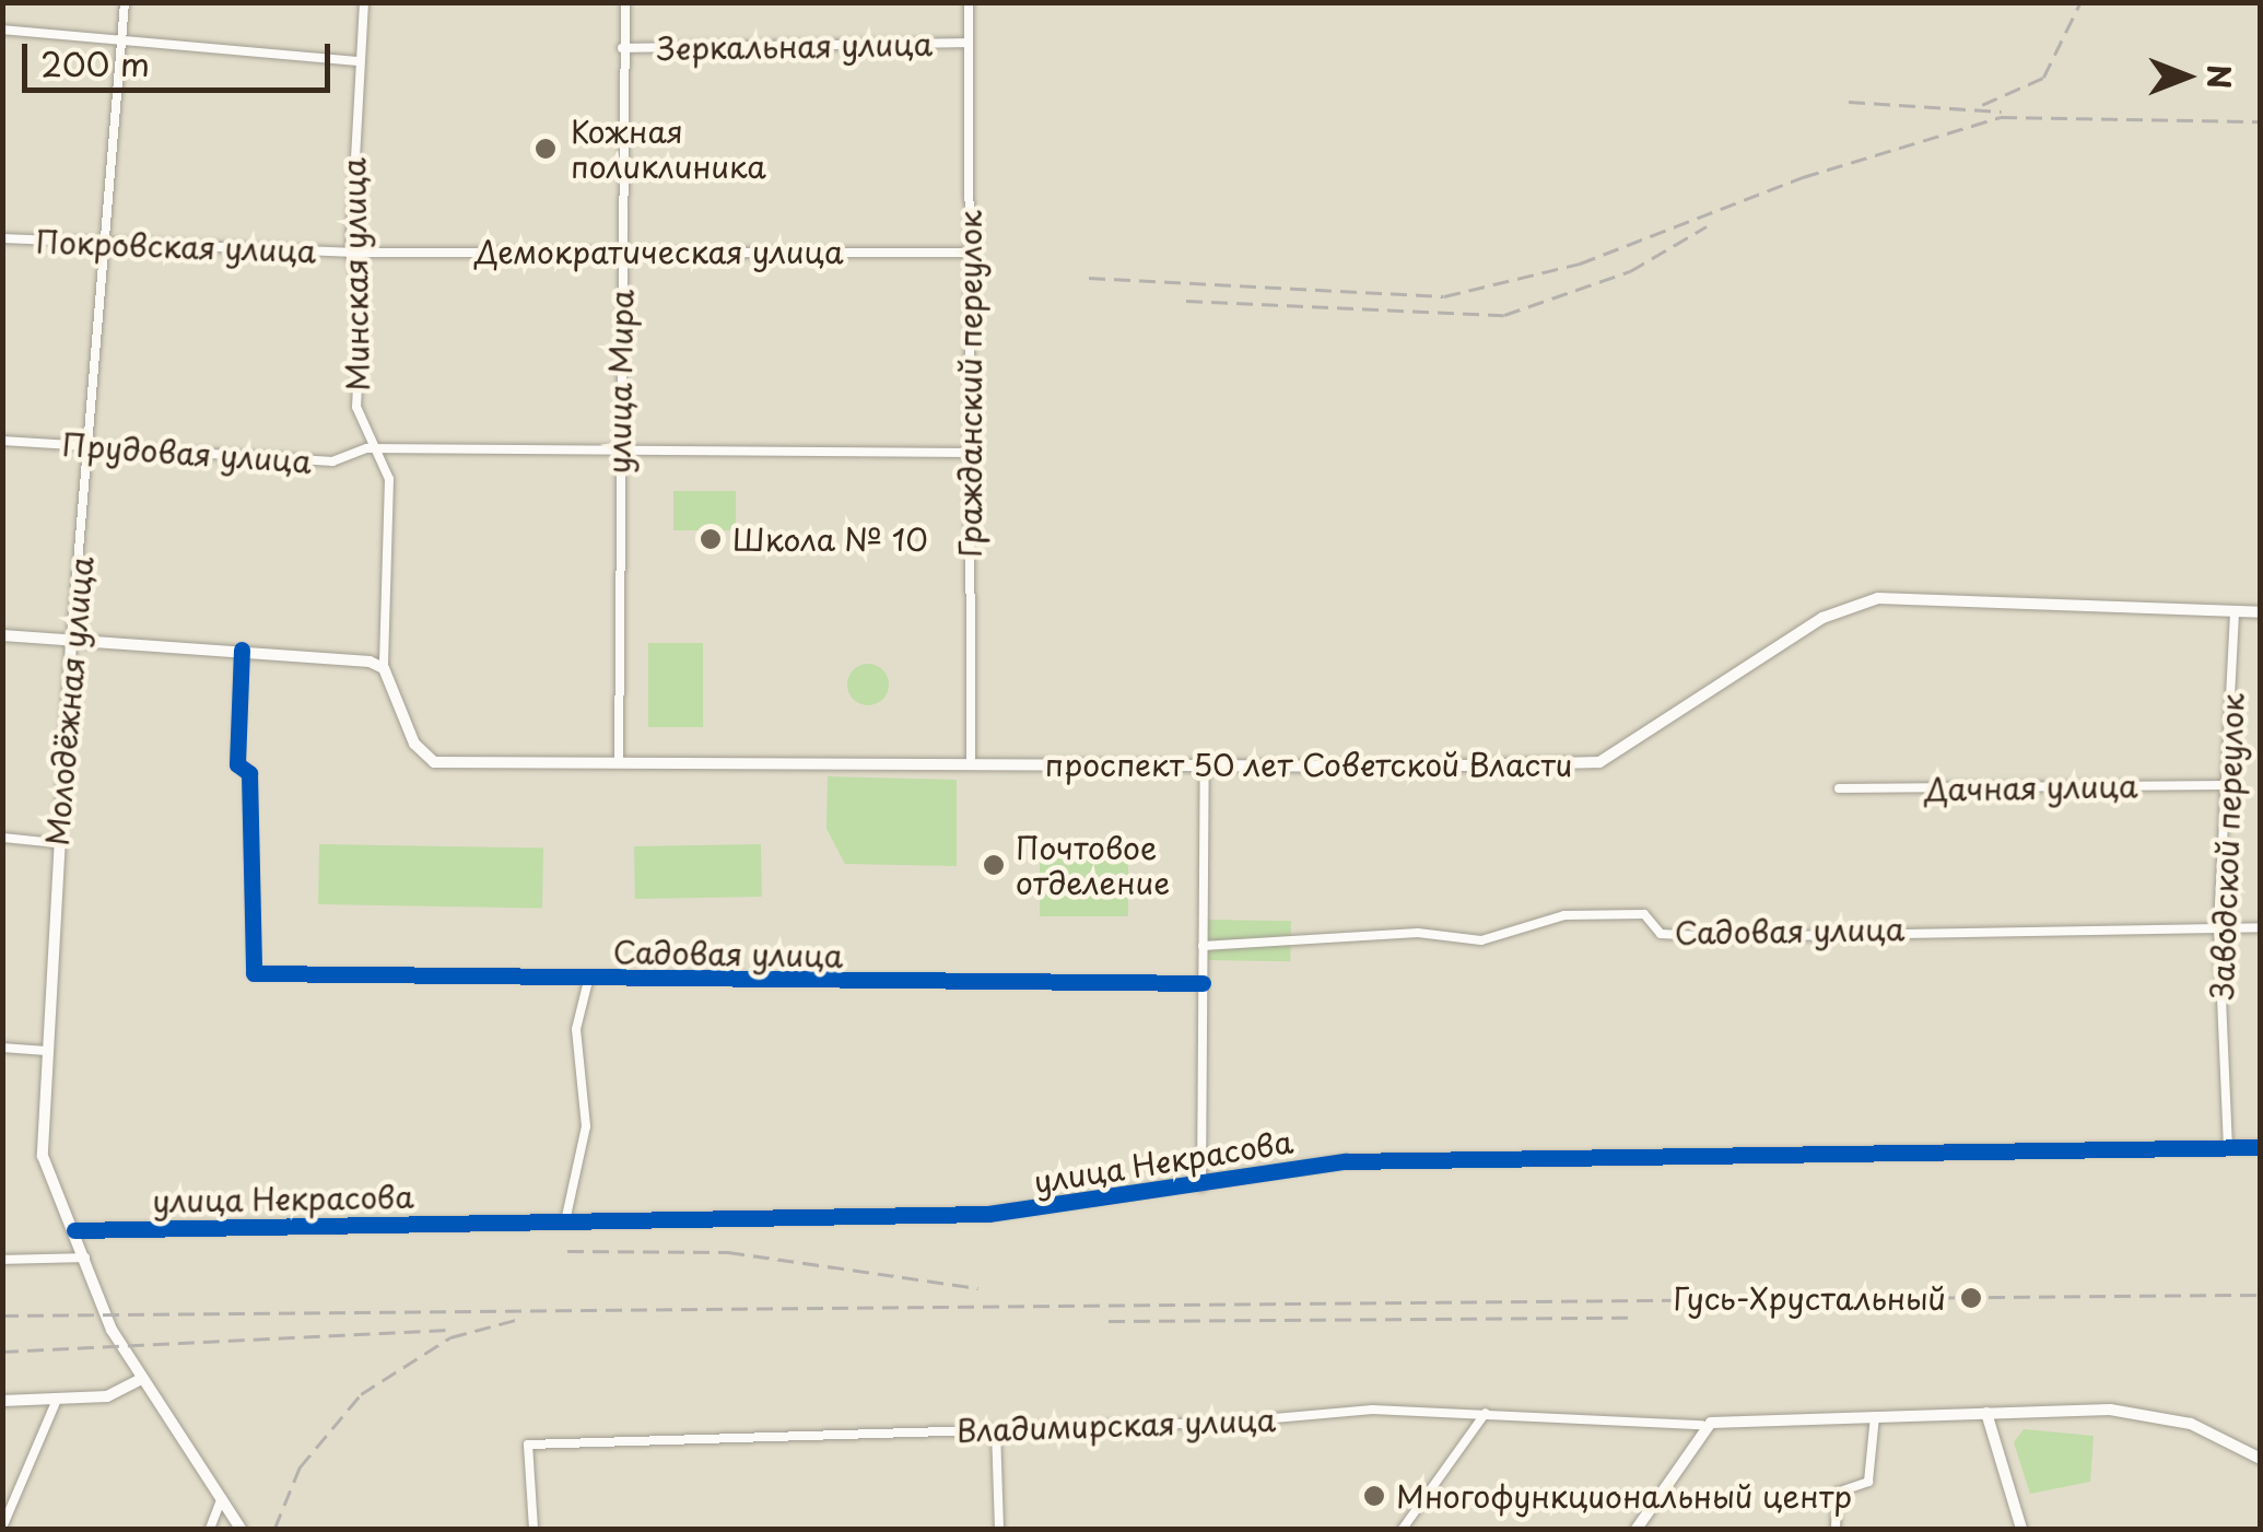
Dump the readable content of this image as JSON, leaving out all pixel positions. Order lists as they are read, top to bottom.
{
  "streets": {
    "main road": ["Молодёжная улица", "проспект 50 лет Советской Власти", "улица Некрасова"],
    "street": [
      "Зеркальная улица",
      "Покровская улица",
      "Демократическая улица",
      "Минская улица",
      "улица Мира",
      "Гражданский переулок",
      "Прудовая улица",
      "Дачная улица",
      "Заводской переулок",
      "Садовая улица",
      "Владимирская улица"
    ]
  },
  "crossings": [
    ["Зеркальная улица", "улица Мира"],
    ["Зеркальная улица", "Гражданский переулок"],
    ["Покровская улица", "Демократическая улица"],
    ["Покровская улица", "Минская улица"],
    ["Покровская улица", "Молодёжная улица"],
    ["Демократическая улица", "Минская улица"],
    ["Демократическая улица", "улица Мира"],
    ["Демократическая улица", "Гражданский переулок"],
    ["Минская улица", "Прудовая улица"],
    ["Минская улица", "проспект 50 лет Советской Власти"],
    ["улица Мира", "Прудовая улица"],
    ["улица Мира", "проспект 50 лет Советской Власти"],
    ["Гражданский переулок", "Прудовая улица"],
    ["Гражданский переулок", "проспект 50 лет Советской Власти"],
    ["Прудовая улица", "Молодёжная улица"],
    ["Молодёжная улица", "улица Некрасова"],
    ["проспект 50 лет Советской Власти", "Заводской переулок"],
    ["Дачная улица", "Заводской переулок"],
    ["Заводской переулок", "Садовая улица"],
    ["Заводской переулок", "улица Некрасова"]
  ],
  "places": [
    "Кожная поликлиника",
    "Школа № 10",
    "Почтовое отделение",
    "Гусь-Хрустальный",
    "Многофункциональный центр"
  ],
  "scale_bar": "200 m",
  "north": "right"
}
